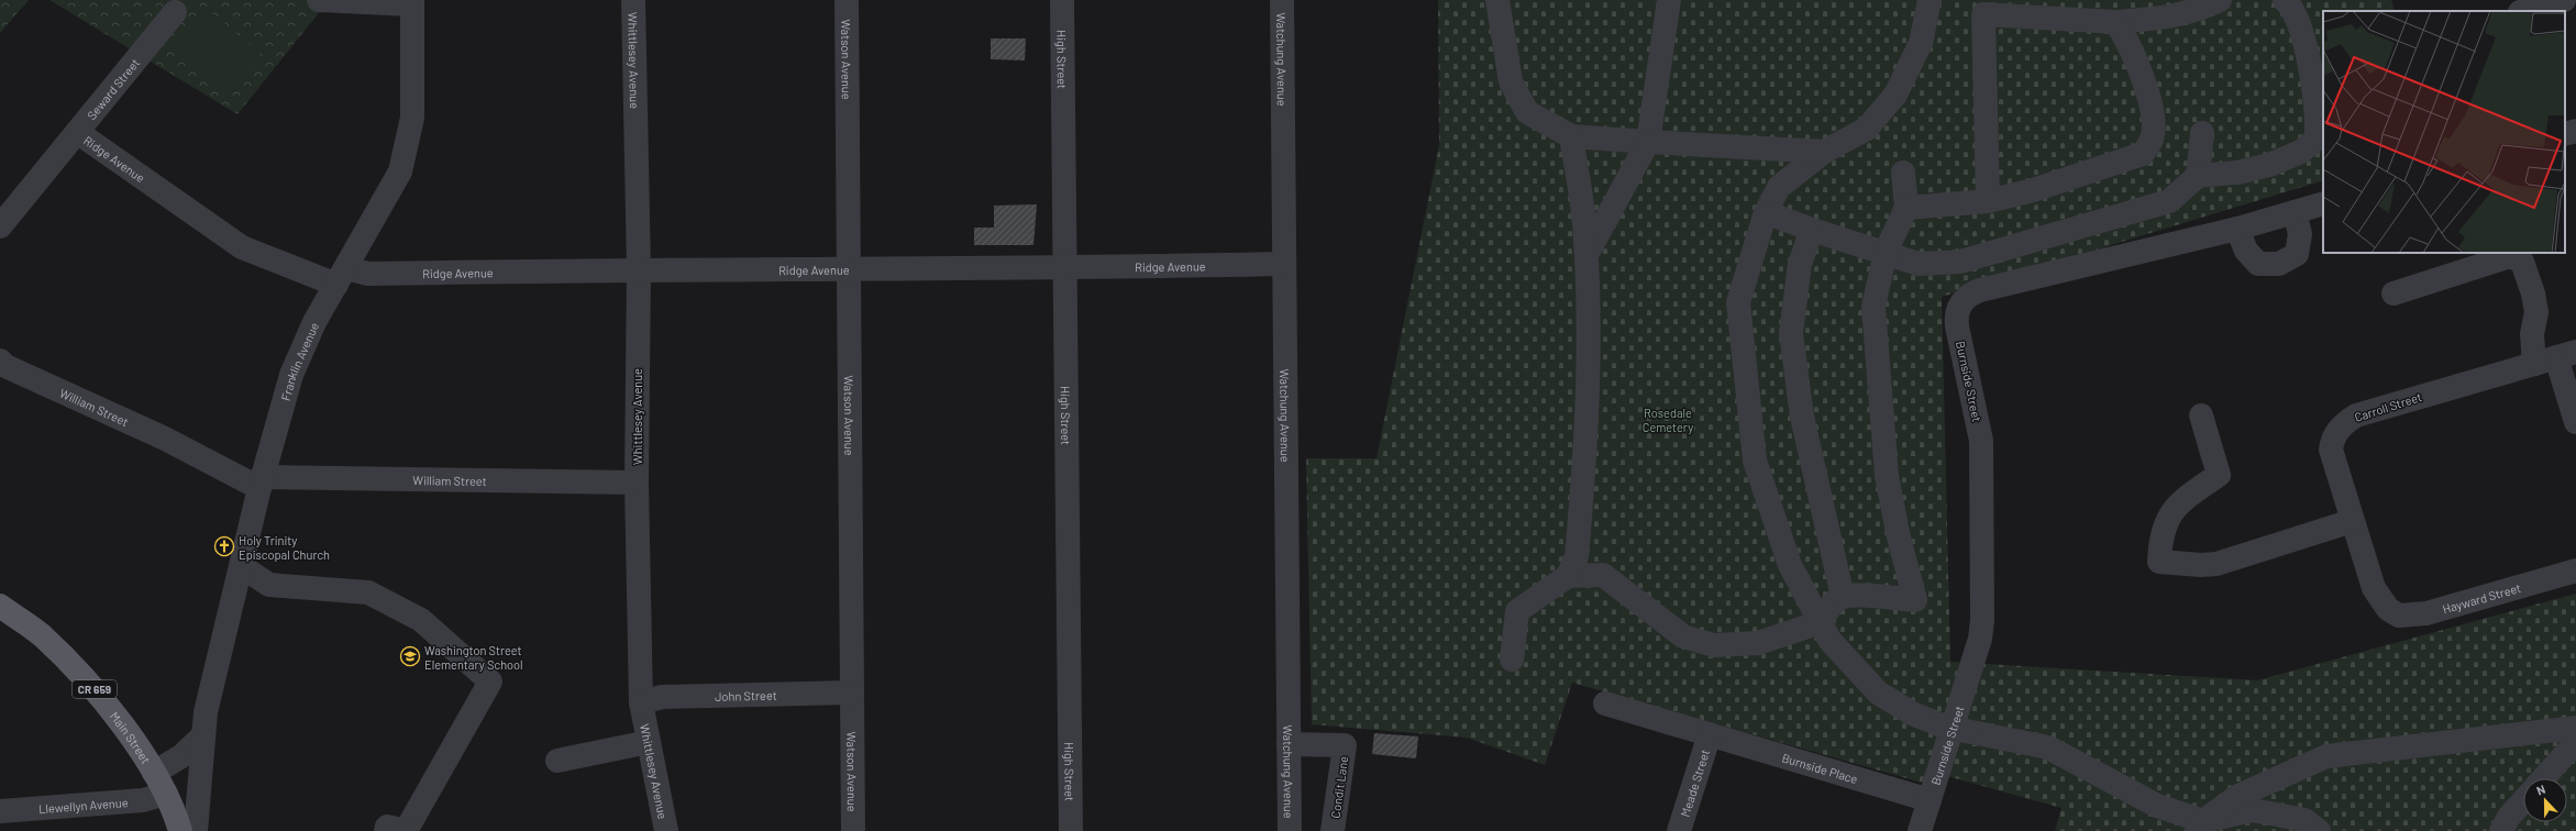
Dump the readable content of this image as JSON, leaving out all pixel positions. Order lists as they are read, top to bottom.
{
  "streets": {
    "main road": ["CR 659", "Main Street"],
    "street": [
      "Watson Avenue",
      "High Street",
      "Watchung Avenue",
      "Whittlesey Avenue",
      "Seward Street",
      "Ridge Avenue",
      "Franklin Avenue",
      "Burnside Street",
      "William Street",
      "Carroll Street",
      "Hayward Street",
      "John Street",
      "Burnside Place",
      "Meade Street",
      "Condit Lane",
      "Llewellyn Avenue"
    ]
  },
  "crossings": [
    ["Watson Avenue", "Ridge Avenue"],
    ["Watson Avenue", "John Street"],
    ["High Street", "Ridge Avenue"],
    ["Watchung Avenue", "Ridge Avenue"],
    ["Watchung Avenue", "Condit Lane"],
    ["Whittlesey Avenue", "Ridge Avenue"],
    ["Whittlesey Avenue", "William Street"],
    ["Whittlesey Avenue", "John Street"],
    ["Seward Street", "Ridge Avenue"],
    ["Ridge Avenue", "Franklin Avenue"],
    ["Franklin Avenue", "William Street"],
    ["Burnside Street", "Burnside Place"],
    ["Carroll Street", "Hayward Street"],
    ["Main Street", "Llewellyn Avenue"],
    ["Burnside Place", "Meade Street"]
  ],
  "parks": ["Rosedale Cemetery"],
  "places": {
    "church": ["Holy Trinity Episcopal Church"],
    "school or university": ["Washington Street Elementary School"]
  },
  "north": "top"
}
